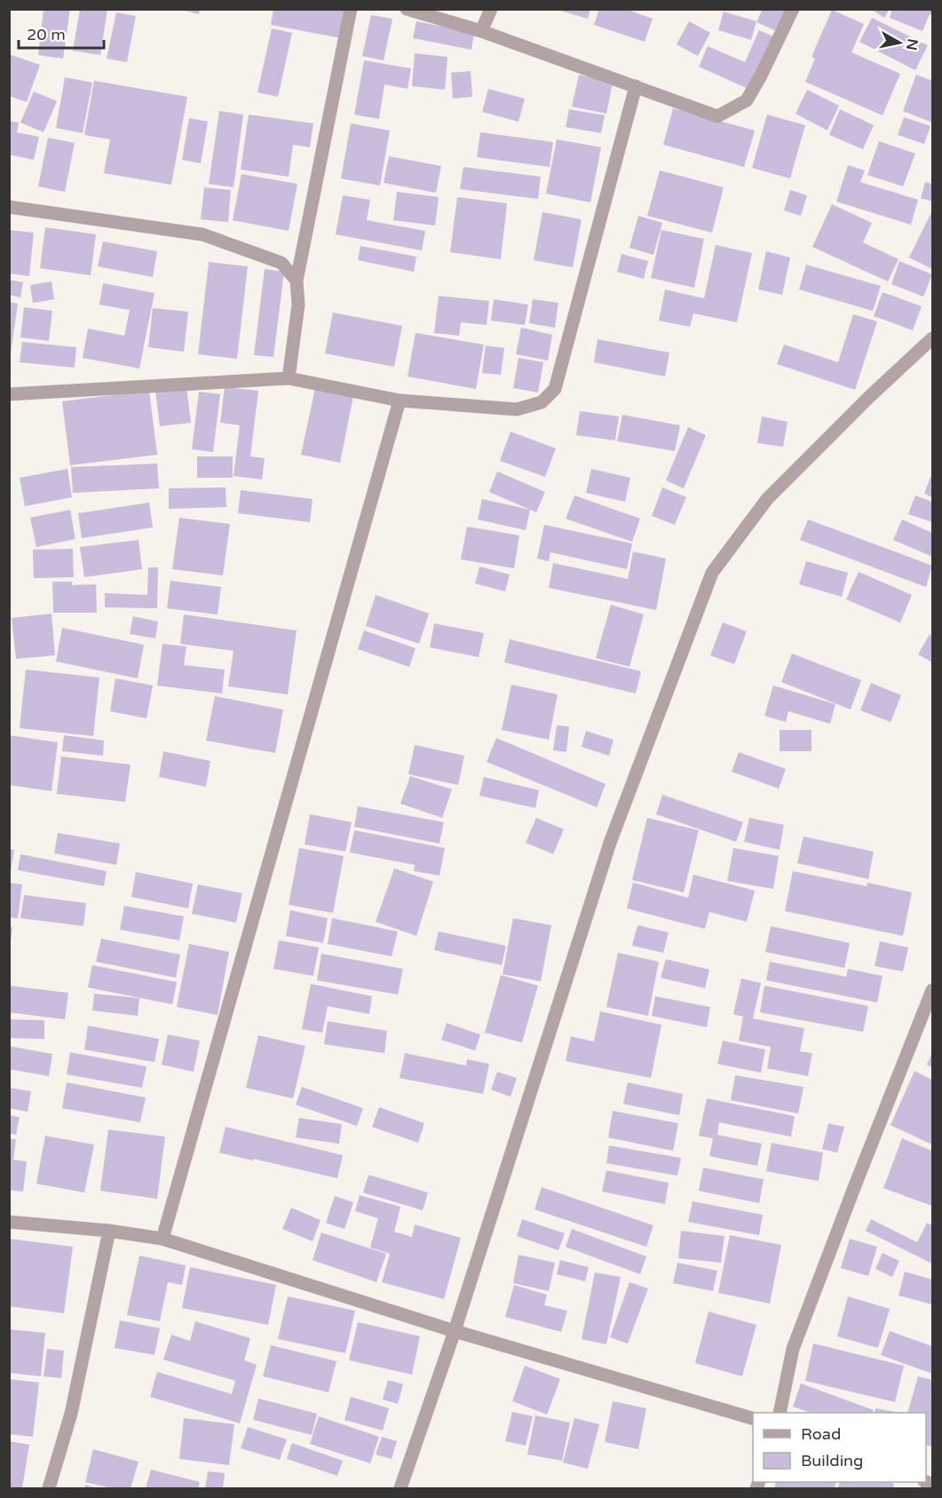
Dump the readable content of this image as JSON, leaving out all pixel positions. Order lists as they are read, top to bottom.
{
  "legend": ["Road", "Building"],
  "scale_bar": "20 m",
  "north": "right"
}
